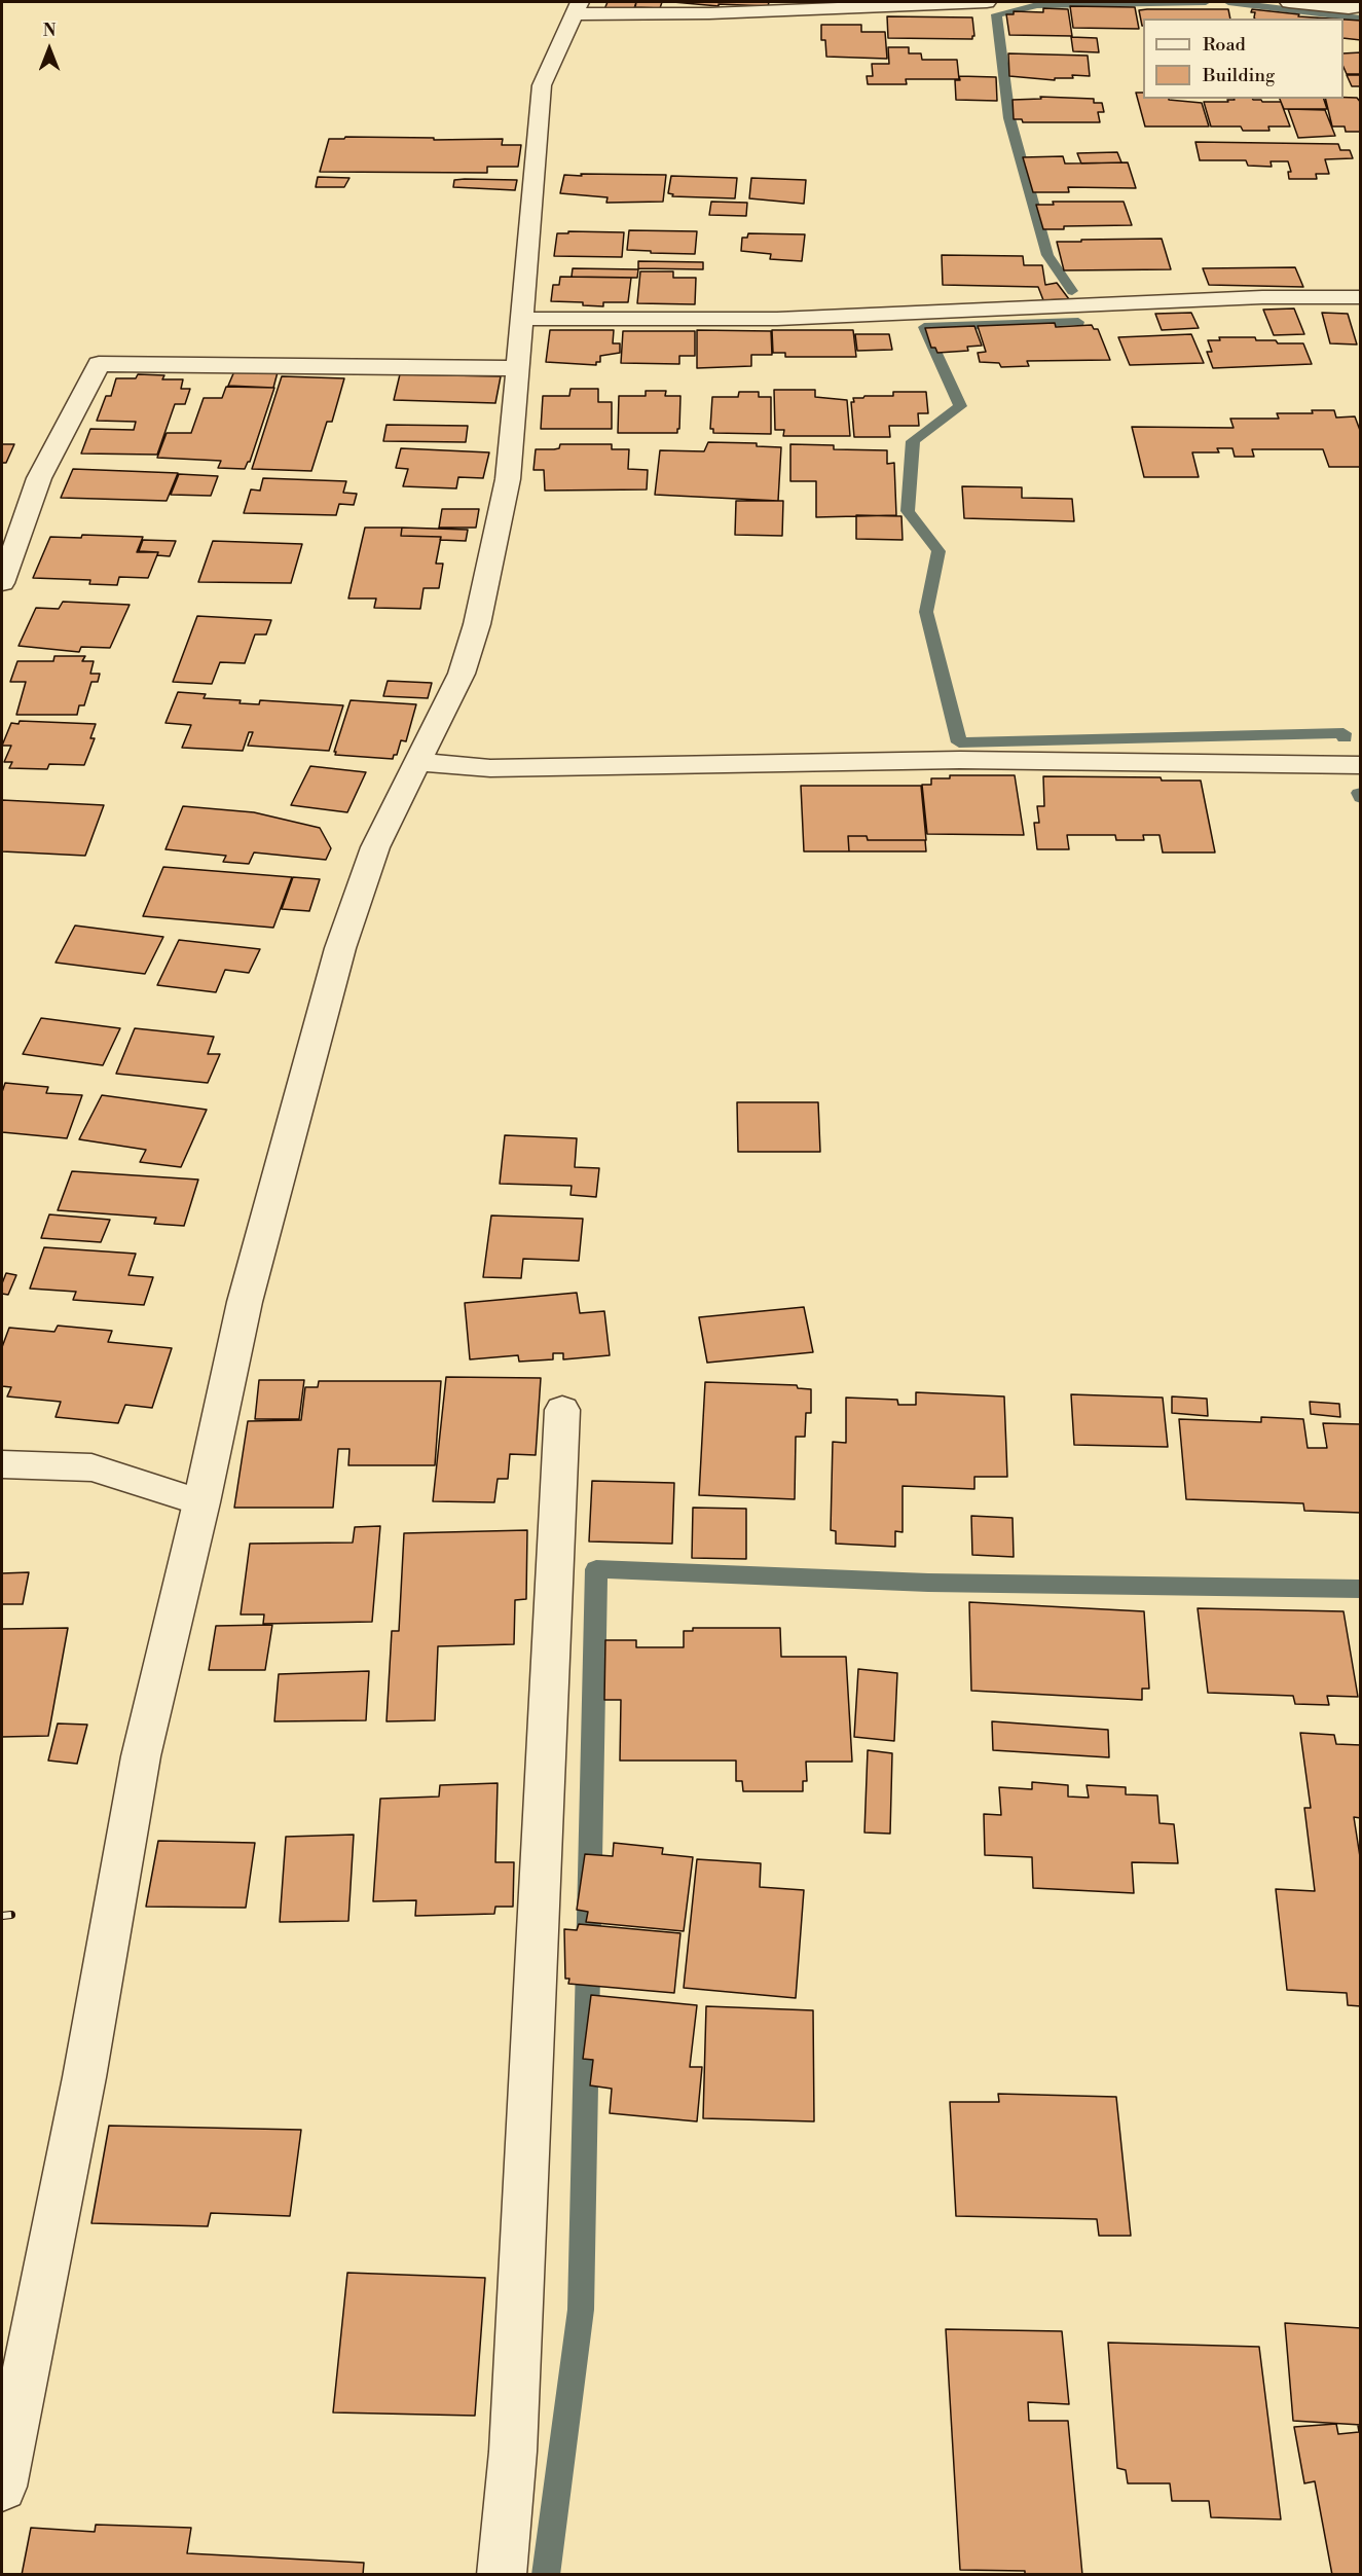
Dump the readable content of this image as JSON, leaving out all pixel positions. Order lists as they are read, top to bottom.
{
  "legend": ["Road", "Building"],
  "north": "top"
}
